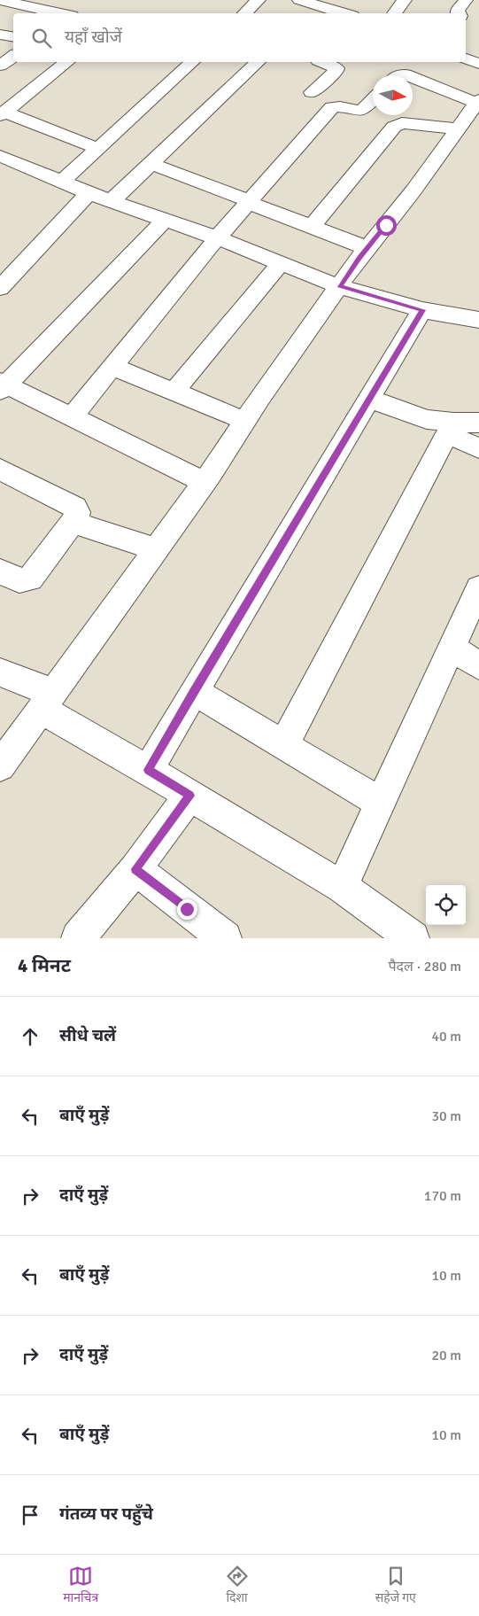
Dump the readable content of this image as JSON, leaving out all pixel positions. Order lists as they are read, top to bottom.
{
  "north": "right",
  "page": {
    "search": "यहाँ खोजें",
    "heading": ["4 मिनट", "पैदल · 280 m"],
    "list": [
      ["सीधे चलें", "40 m"],
      ["बाएँ मुड़ें", "30 m"],
      ["दाएँ मुड़ें", "170 m"],
      ["बाएँ मुड़ें", "10 m"],
      ["दाएँ मुड़ें", "20 m"],
      ["बाएँ मुड़ें", "10 m"],
      "गंतव्य पर पहुँचे"
    ],
    "nav": ["मानचित्र", "दिशा", "सहेजे गए"]
  }
}
